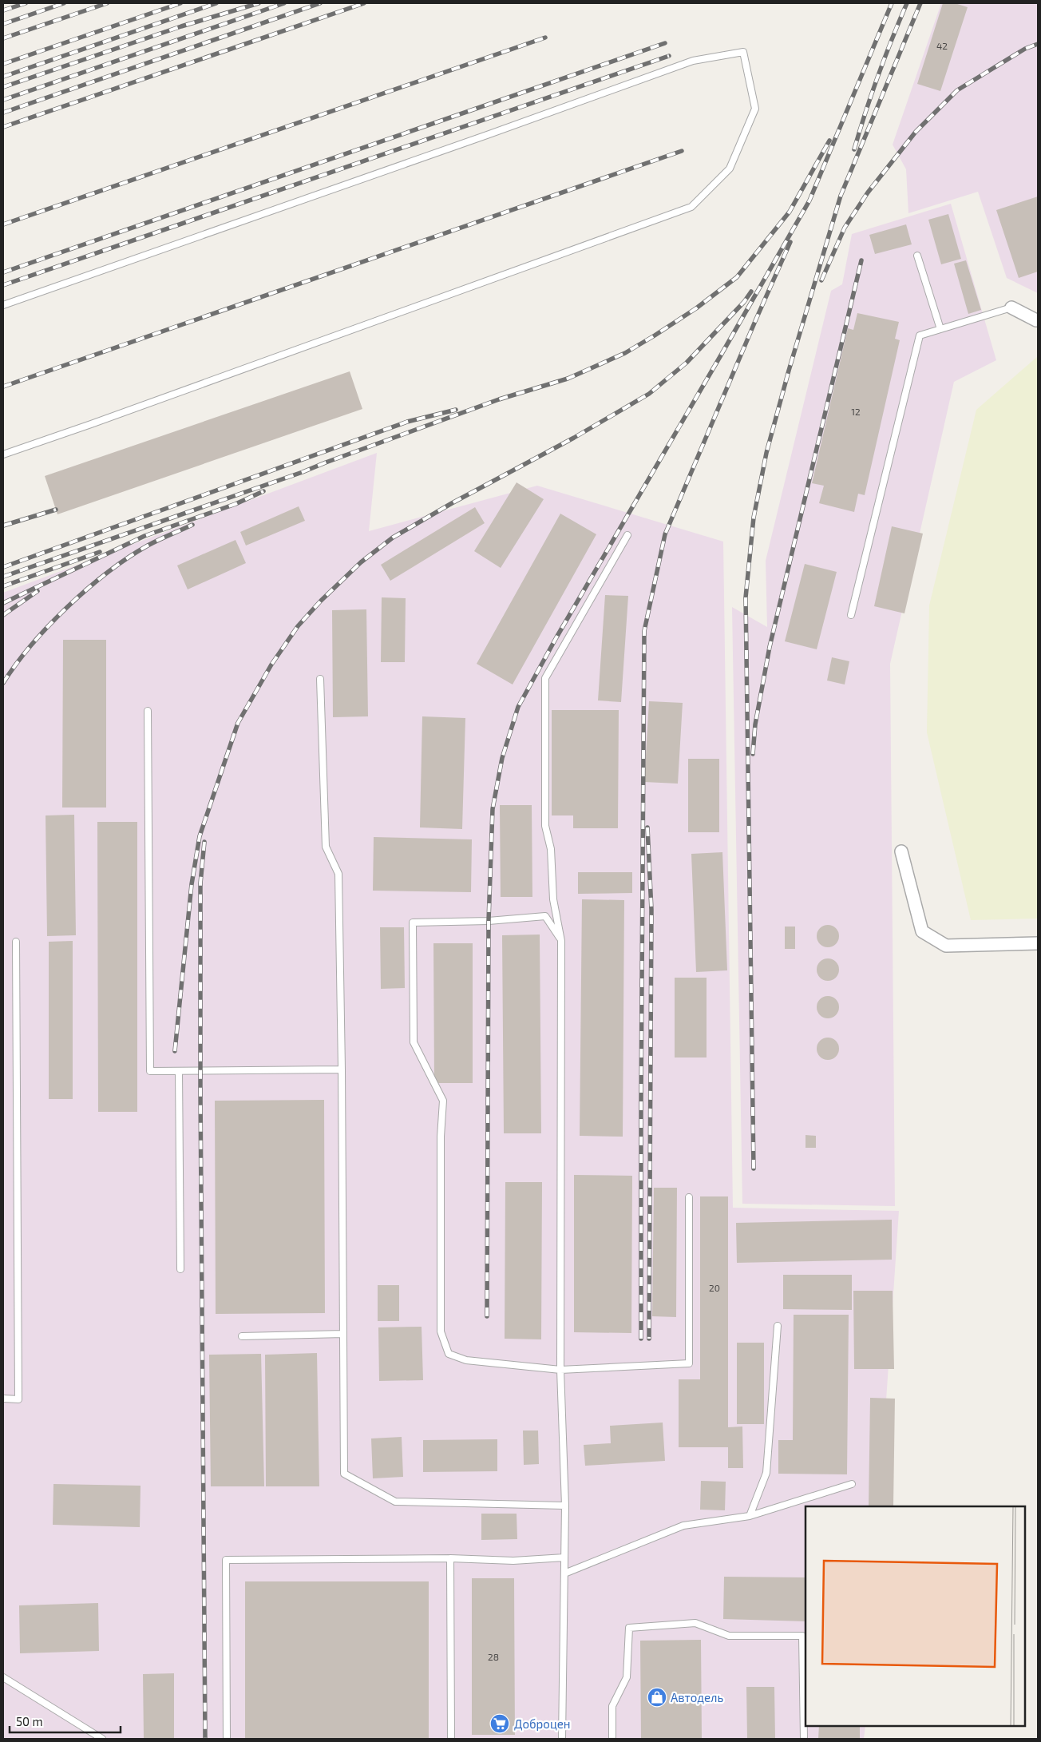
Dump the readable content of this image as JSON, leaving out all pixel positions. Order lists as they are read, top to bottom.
{
  "places": {
    "shop": ["Автодель"],
    "supermarket": ["Доброцен"]
  },
  "house_numbers": [
    "42",
    "12",
    "20",
    "28"
  ],
  "scale_bar": "50 m"
}
